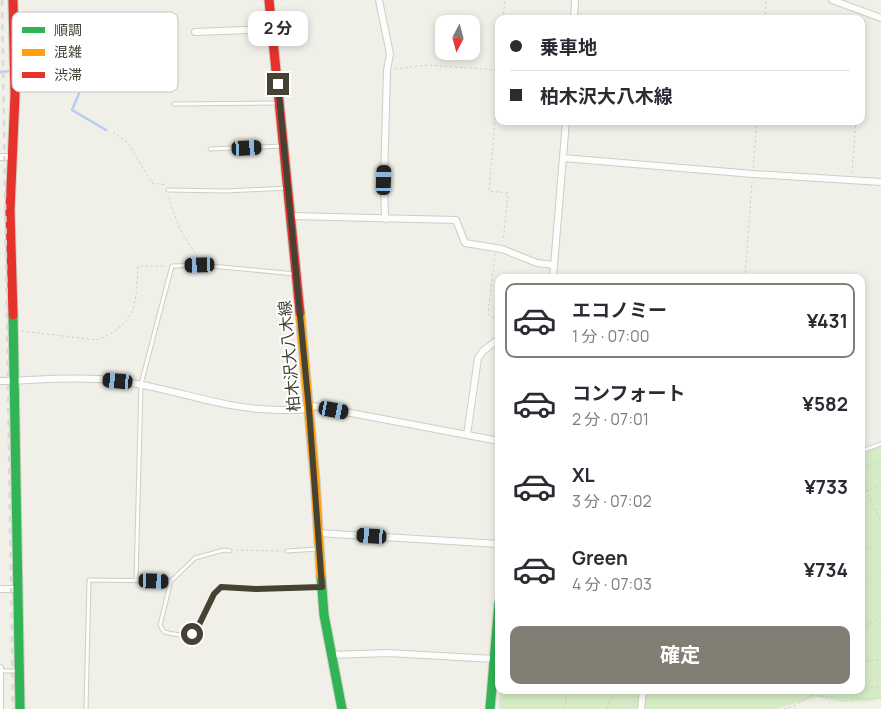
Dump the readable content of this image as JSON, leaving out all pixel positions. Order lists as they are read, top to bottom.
{
  "streets": {
    "street": ["柏木沢大八木線"]
  },
  "legend": ["順調", "混雑", "渋滞"],
  "north": "bottom",
  "page": {
    "bubble": "2 分",
    "banner": ["乗車地", "柏木沢大八木線"],
    "list": [
      {
        "name": "エコノミー",
        "note": "1 分 · 07:00",
        "value": "¥431"
      },
      {
        "name": "コンフォート",
        "note": "2 分 · 07:01",
        "value": "¥582"
      },
      {
        "name": "XL",
        "note": "3 分 · 07:02",
        "value": "¥733"
      },
      {
        "name": "Green",
        "note": "4 分 · 07:03",
        "value": "¥734"
      }
    ],
    "buttons": "確定"
  }
}
